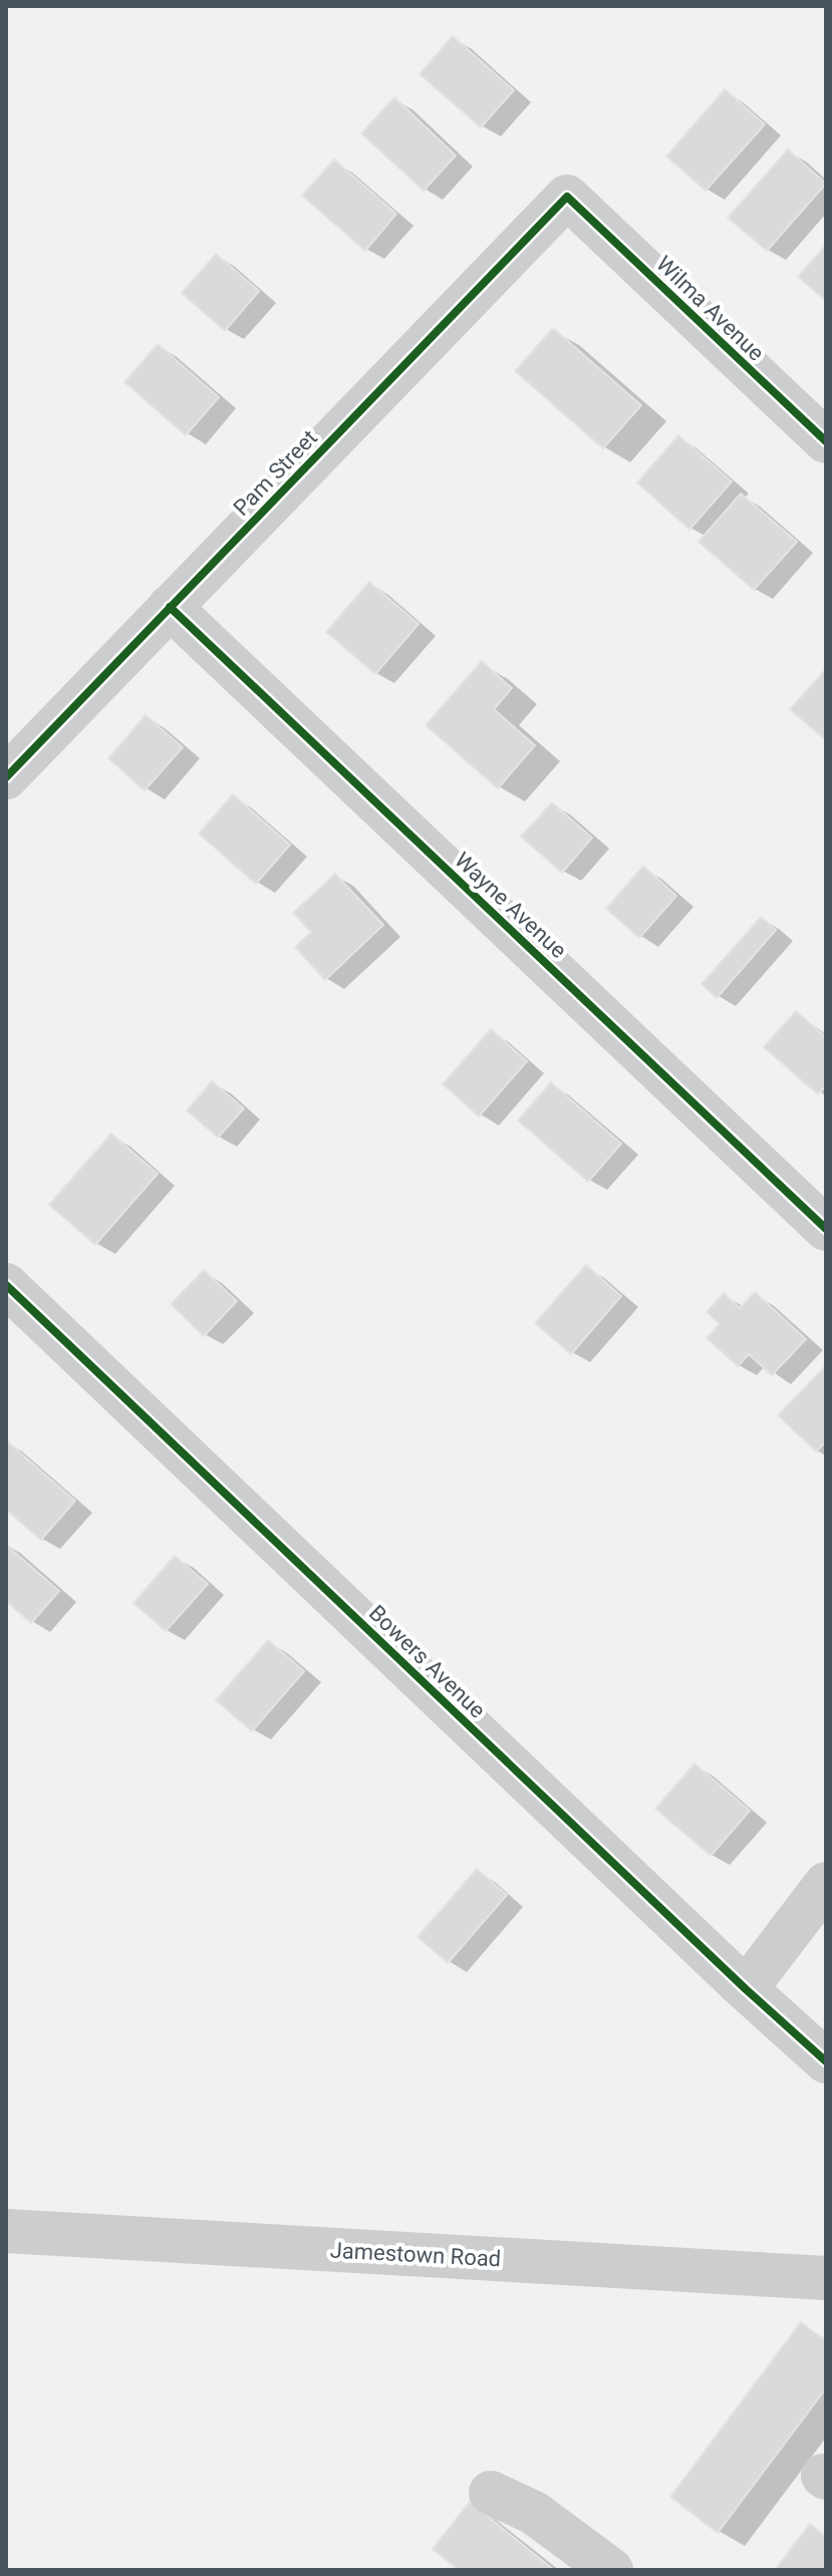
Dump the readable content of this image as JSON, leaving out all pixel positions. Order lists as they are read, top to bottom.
{
  "streets": {
    "street": [
      "Wilma Avenue",
      "Pam Street",
      "Wayne Avenue",
      "Bowers Avenue",
      "Jamestown Road"
    ]
  },
  "crossings": [
    ["Wilma Avenue", "Pam Street"],
    ["Pam Street", "Wayne Avenue"]
  ]
}
